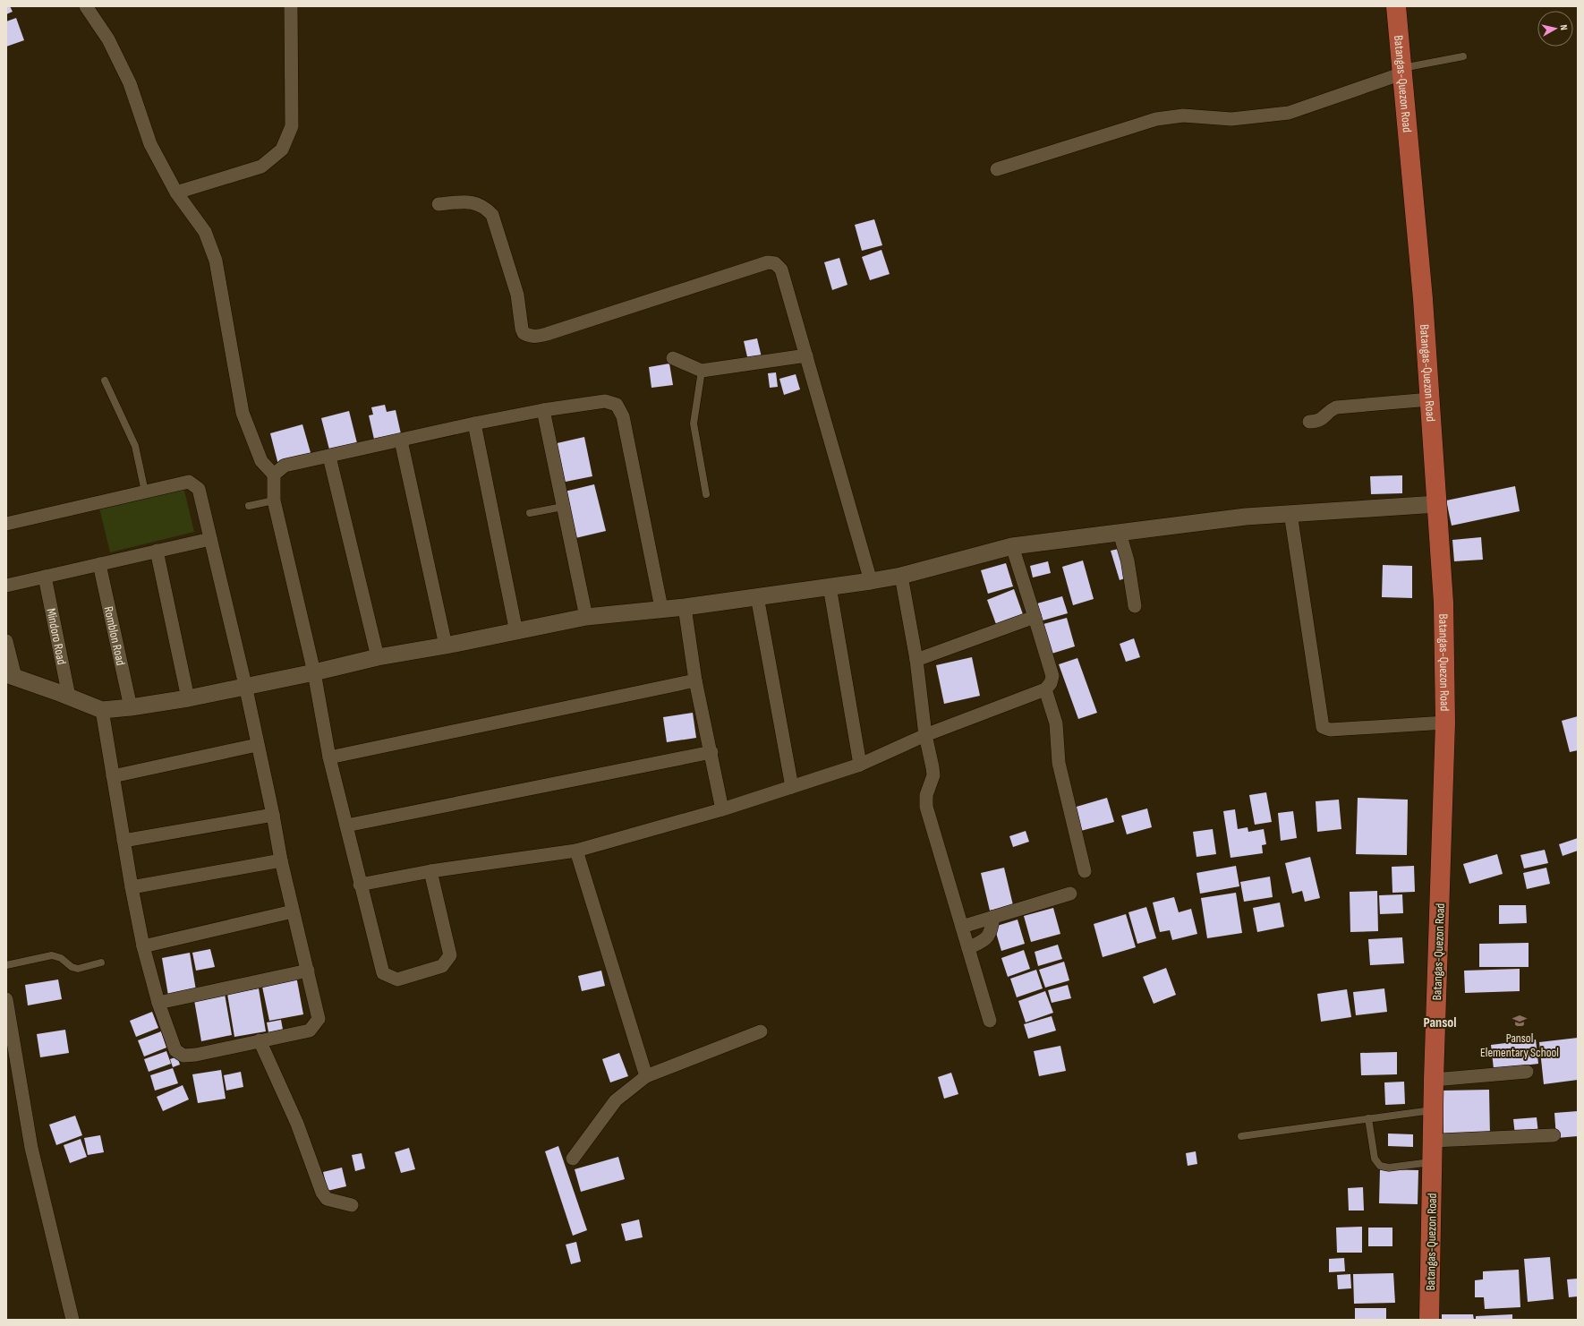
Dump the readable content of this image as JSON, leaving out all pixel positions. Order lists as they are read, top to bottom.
{
  "streets": {
    "main road": ["Batangas-Quezon Road"],
    "street": ["Romblon Road", "Mindoro Road"]
  },
  "districts": ["Pansol"],
  "places": {
    "school or university": ["Pansol Elementary School"]
  },
  "north": "right"
}
